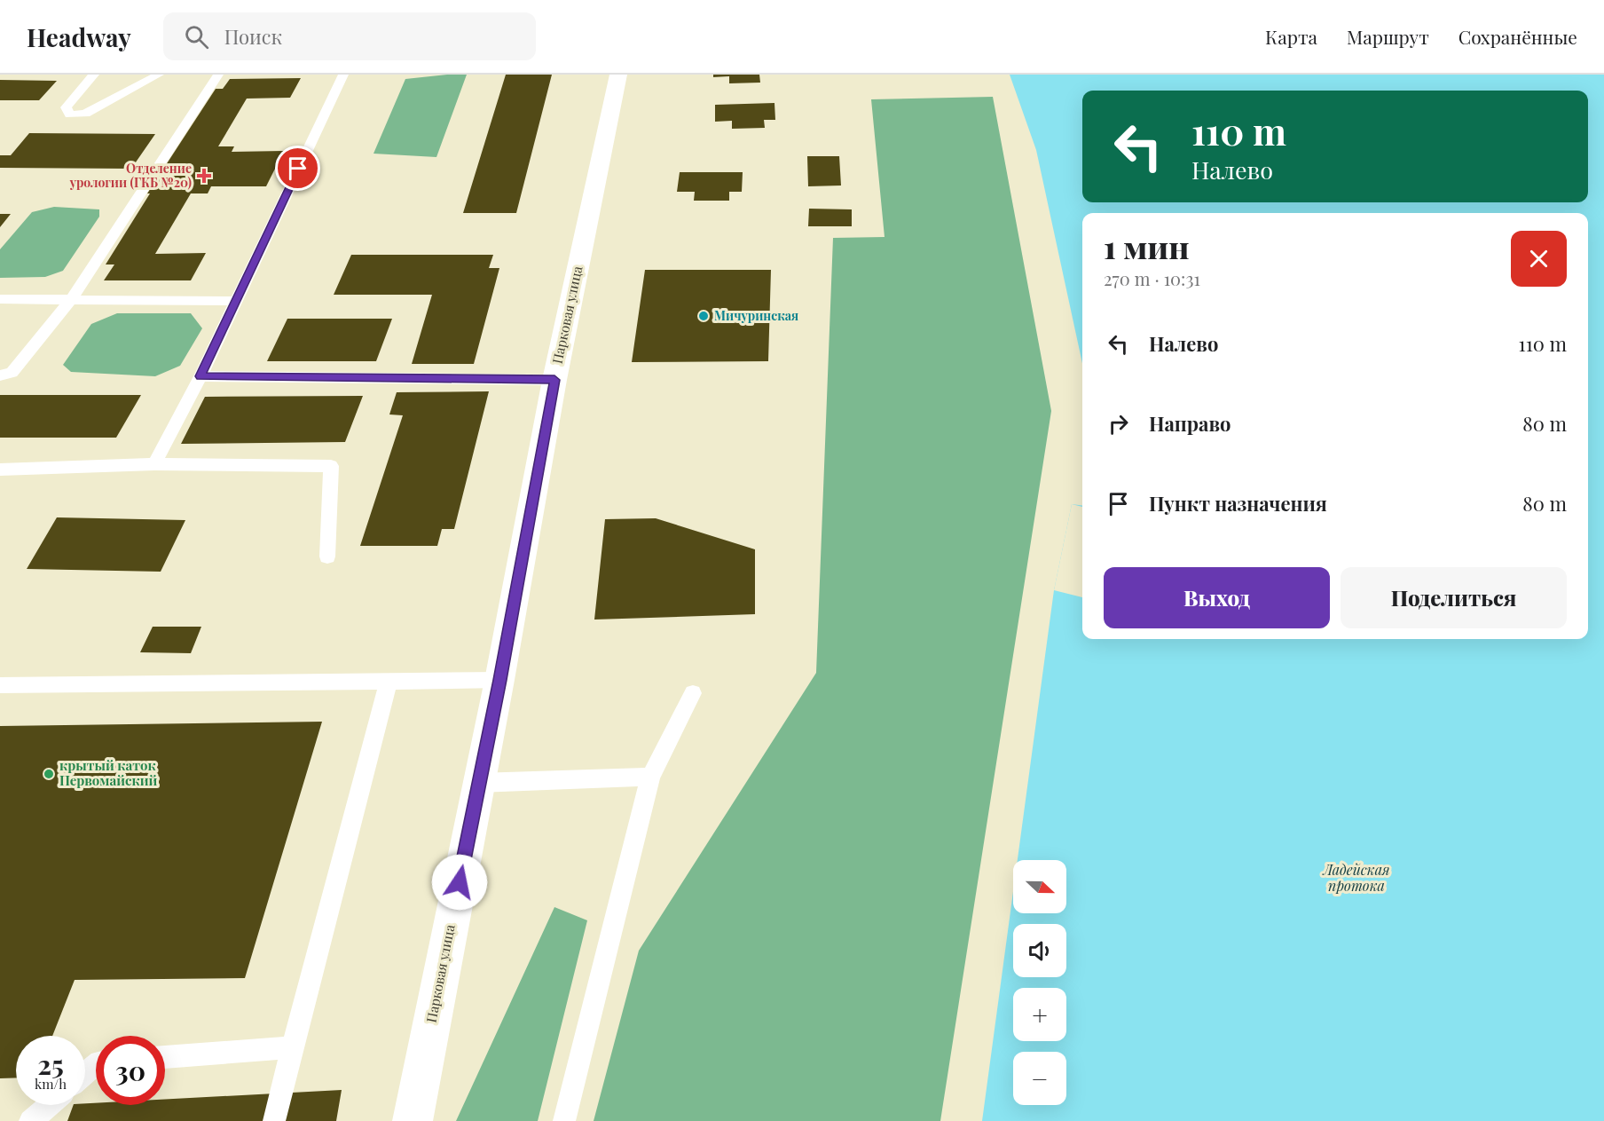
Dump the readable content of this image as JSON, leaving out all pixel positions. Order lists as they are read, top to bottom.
{
  "streets": {
    "street": ["Парковая улица"]
  },
  "water": ["Ладейская протока"],
  "places": {
    "health": ["Отделение урологии (ГКБ №20)"],
    "other": ["Мичуринская", "крытый каток Первомайский"]
  },
  "north": "right",
  "page": {
    "header": "Headway",
    "search": "Поиск",
    "nav": ["Карта", "Маршрут", "Сохранённые"],
    "turn": ["110 m", "Налево"],
    "heading": ["1 мин", "270 m · 10:31"],
    "list": [
      {
        "name": "Налево",
        "value": "110 m"
      },
      {
        "name": "Направо",
        "value": "80 m"
      },
      {
        "name": "Пункт назначения",
        "value": "80 m"
      }
    ],
    "buttons": ["Выход", "Поделиться"],
    "map_buttons": ["+", "−"],
    "speed": "25 km/h",
    "limit": "30"
  }
}
